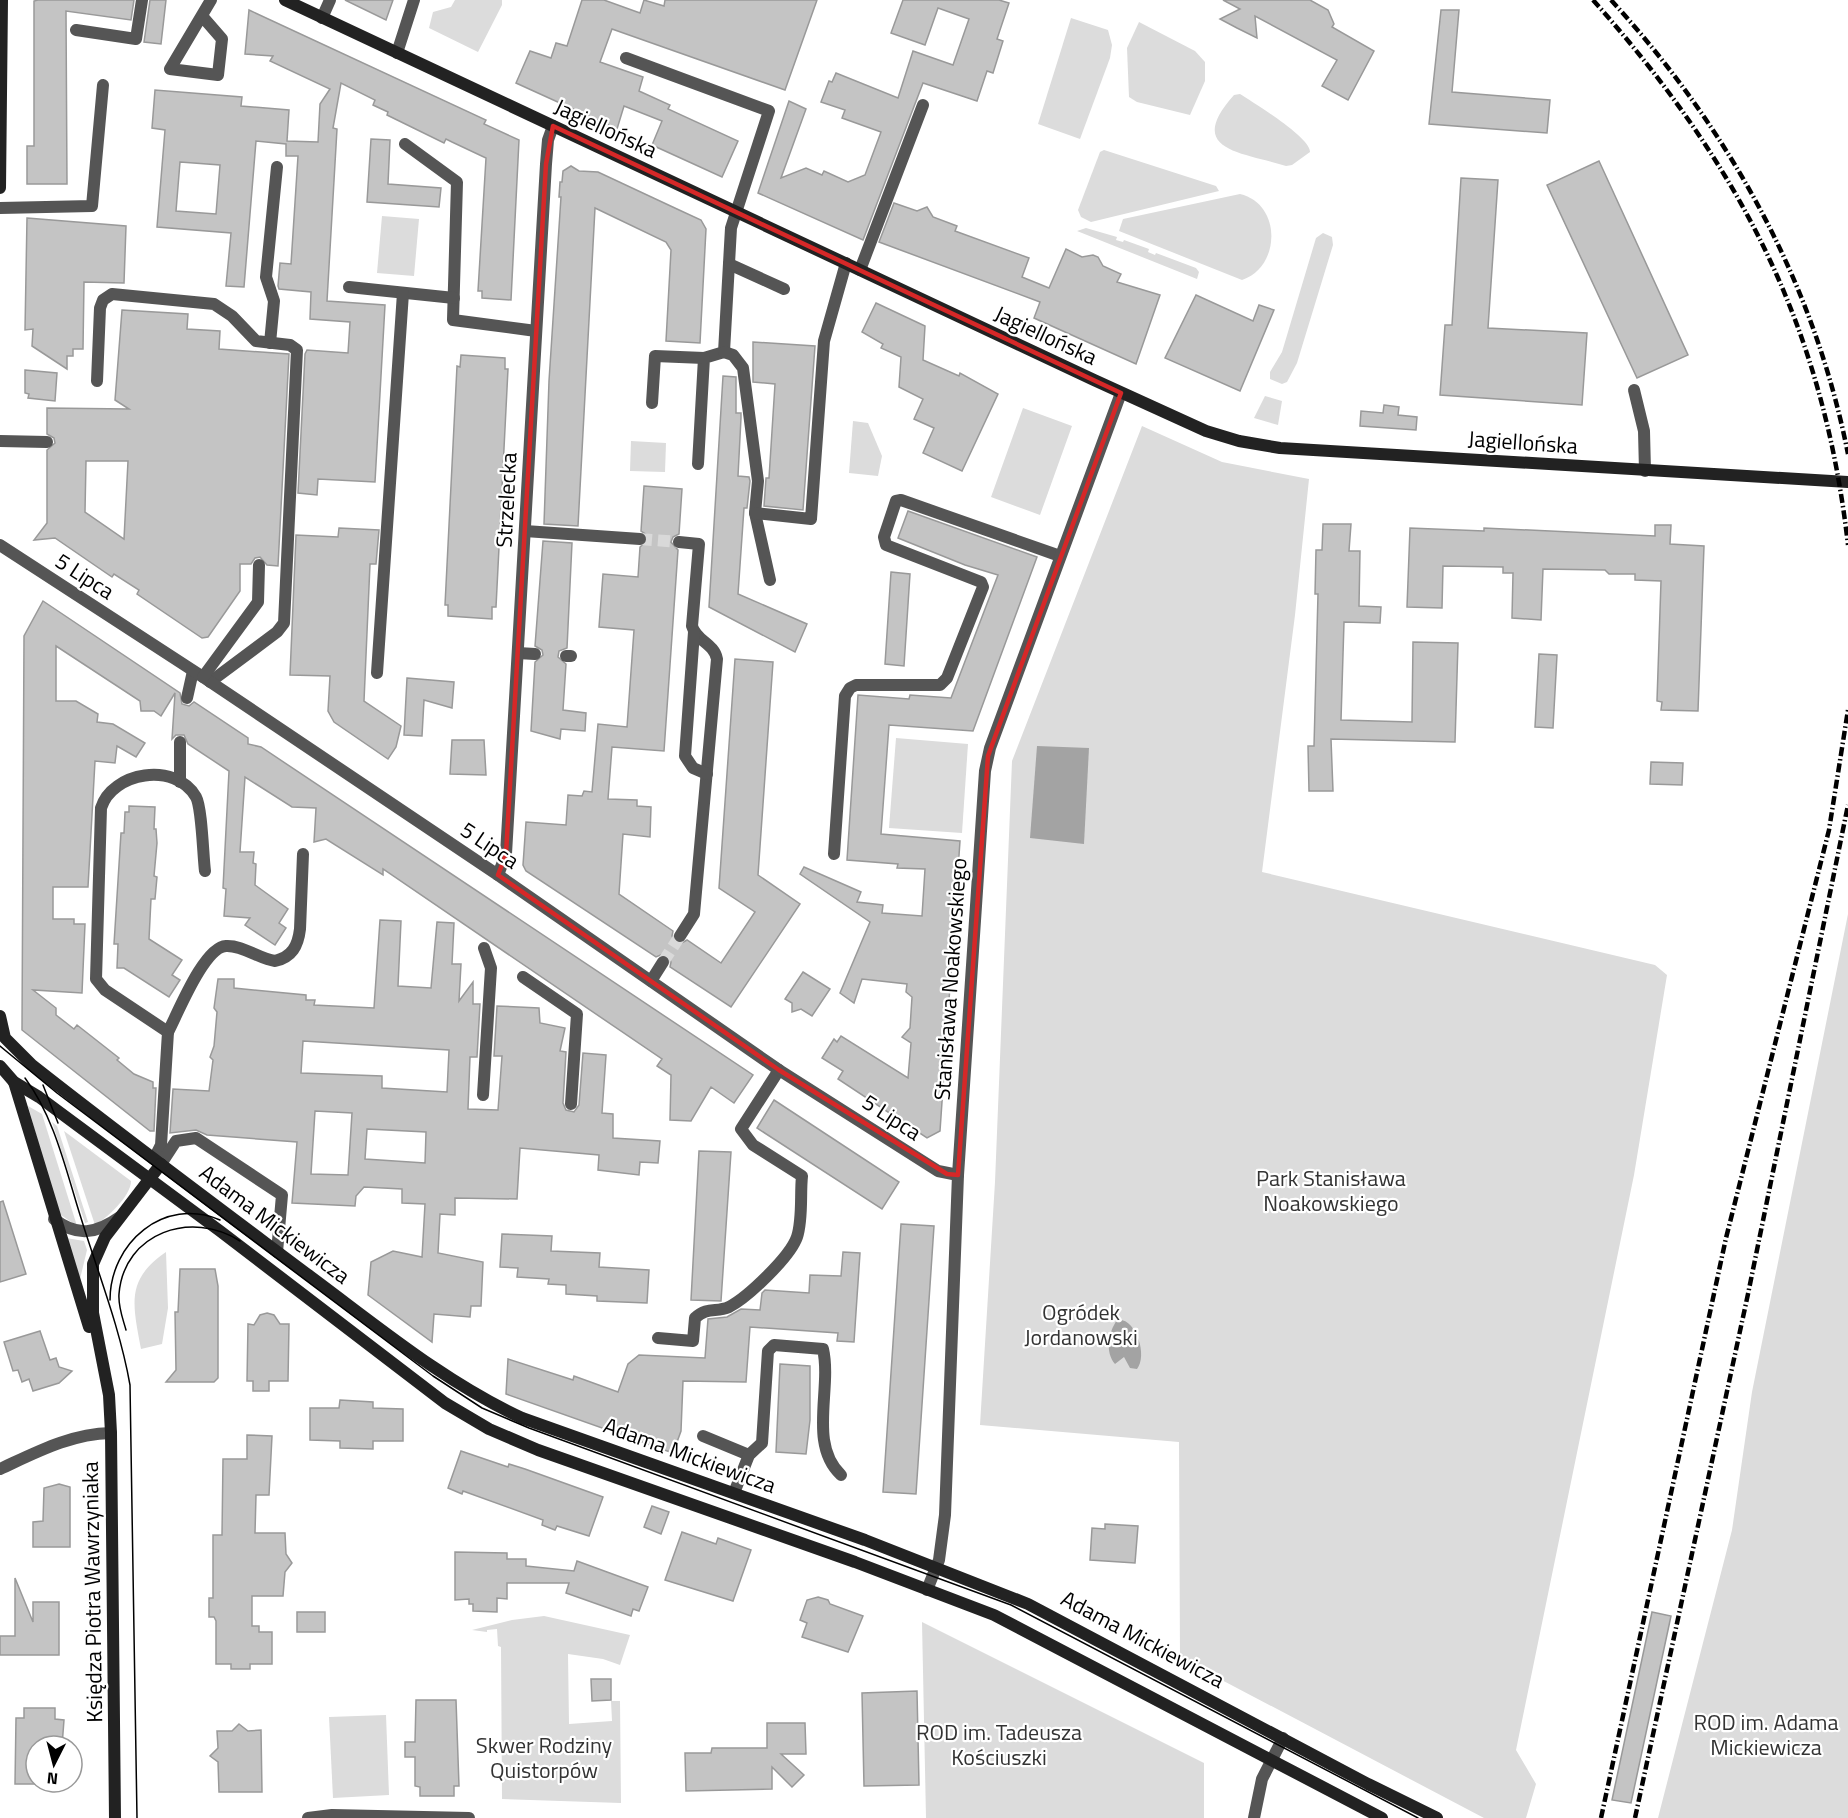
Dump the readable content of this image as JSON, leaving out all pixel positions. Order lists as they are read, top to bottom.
{
  "streets": {
    "street": [
      "Jagiellońska",
      "Strzelecka",
      "5 Lipca",
      "Stanisława Noakowskiego",
      "Adama Mickiewicza",
      "Księdza Piotra Wawrzyniaka"
    ]
  },
  "crossings": [
    ["Jagiellońska", "Strzelecka"],
    ["Jagiellońska", "Stanisława Noakowskiego"],
    ["Strzelecka", "5 Lipca"],
    ["5 Lipca", "Stanisława Noakowskiego"],
    ["Stanisława Noakowskiego", "Adama Mickiewicza"],
    ["Adama Mickiewicza", "Księdza Piotra Wawrzyniaka"]
  ],
  "parks": [
    "Park Stanisława Noakowskiego",
    "Ogródek Jordanowski",
    "ROD im. Adama Mickiewicza",
    "ROD im. Tadeusza Kościuszki",
    "Skwer Rodziny Quistorpów"
  ],
  "north": "bottom"
}
